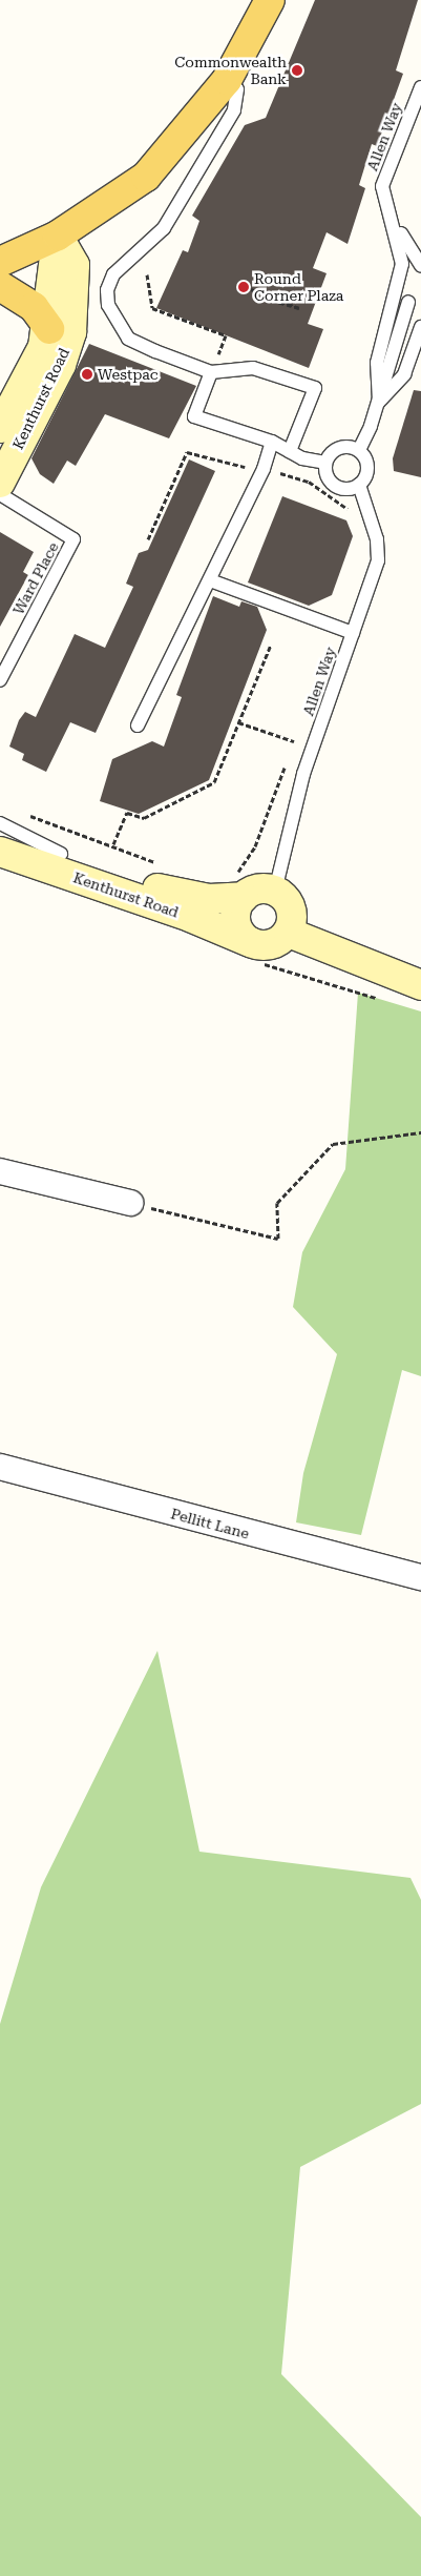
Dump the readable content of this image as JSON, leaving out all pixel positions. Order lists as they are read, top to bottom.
{
  "streets": {
    "main road": ["Kenthurst Road"],
    "street": ["Pellitt Lane"],
    "lane": ["Allen Way", "Ward Place"]
  },
  "crossings": [
    ["Allen Way", "Kenthurst Road"]
  ],
  "places": ["Commonwealth Bank", "Round Corner Plaza", "Westpac"]
}
